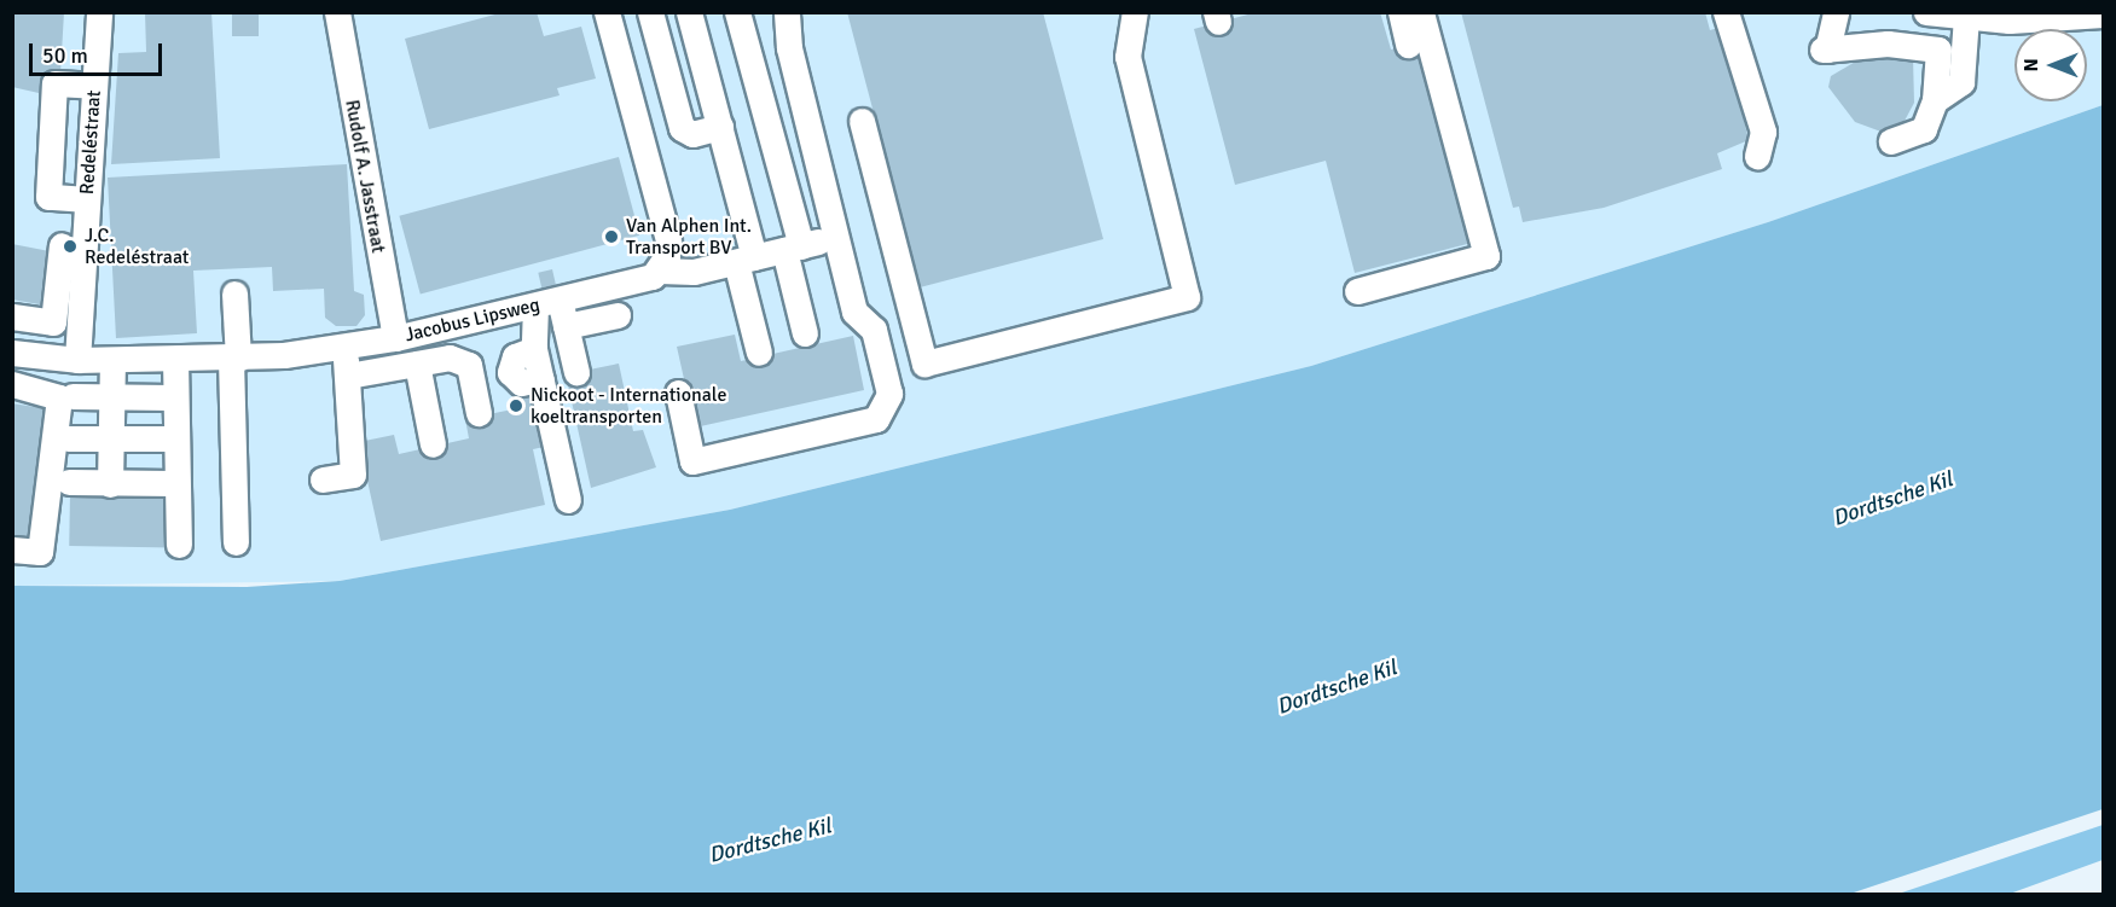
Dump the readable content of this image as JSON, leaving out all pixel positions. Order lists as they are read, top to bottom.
{
  "streets": {
    "street": ["Redeléstraat", "Rudolf A. Jasstraat", "Jacobus Lipsweg"]
  },
  "crossings": [
    ["Redeléstraat", "Jacobus Lipsweg"],
    ["Rudolf A. Jasstraat", "Jacobus Lipsweg"]
  ],
  "water": ["Dordtsche Kil"],
  "places": ["Van Alphen Int. Transport BV", "J.C. Redeléstraat", "Nickoot - Internationale koeltransporten"],
  "scale_bar": "50 m",
  "north": "left"
}
